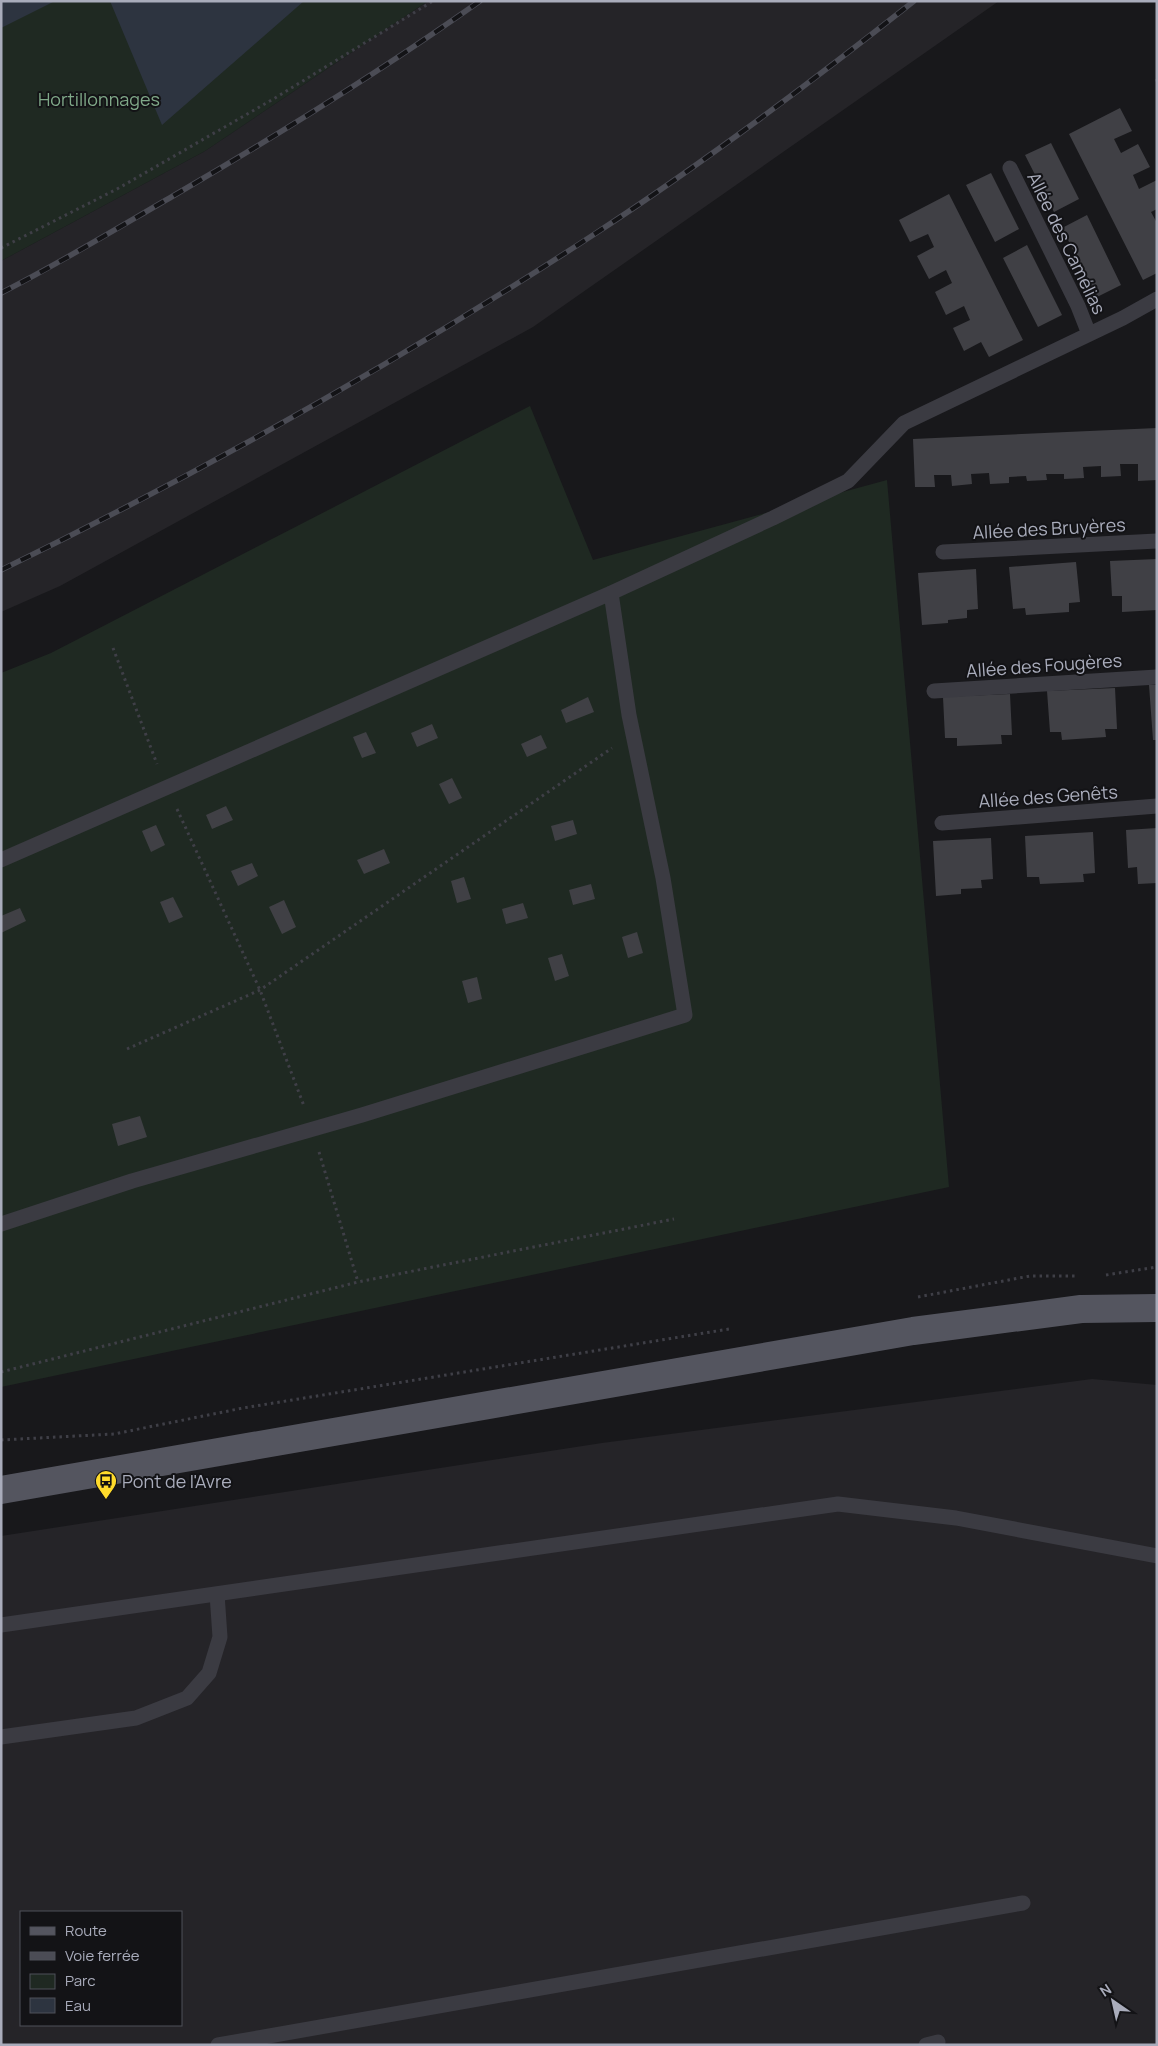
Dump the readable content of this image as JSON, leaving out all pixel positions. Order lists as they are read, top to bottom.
{
  "streets": {
    "lane": [
      "Allée des Camélias",
      "Allée des Bruyères",
      "Allée des Fougères",
      "Allée des Genêts"
    ]
  },
  "parks": ["Hortillonnages"],
  "places": {
    "bus stop": ["Pont de l'Avre"]
  },
  "legend": [
    "Route",
    "Voie ferrée",
    "Parc",
    "Eau"
  ],
  "north": "top left"
}
